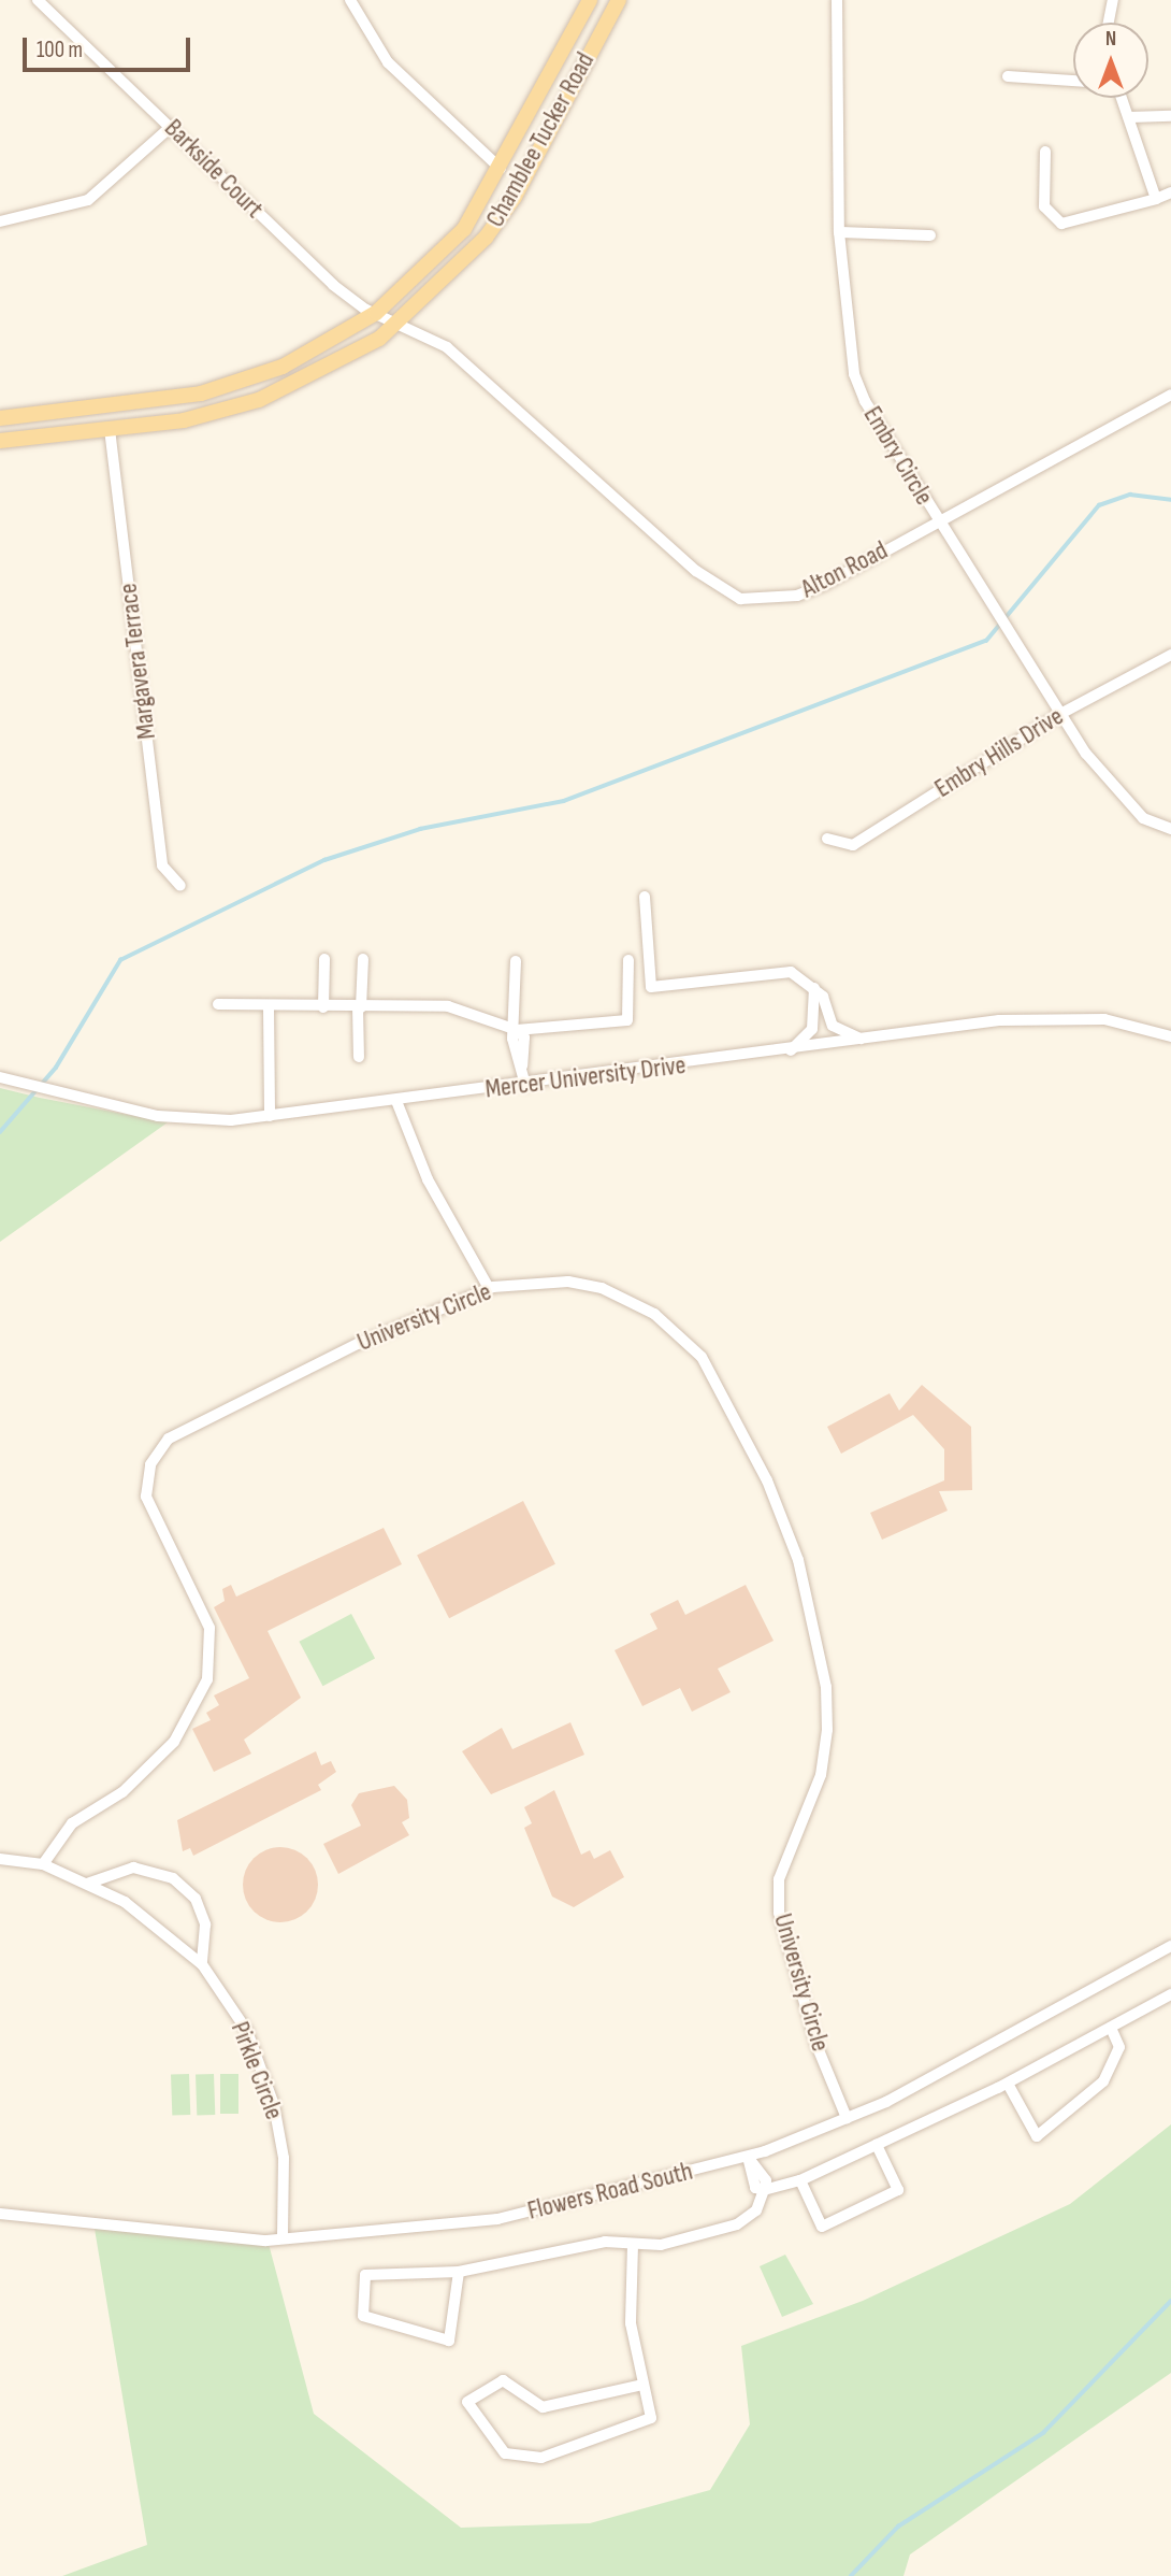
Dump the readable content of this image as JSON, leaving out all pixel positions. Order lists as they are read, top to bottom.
{
  "streets": {
    "main road": ["Chamblee Tucker Road"],
    "street": [
      "Barkside Court",
      "Embry Circle",
      "Alton Road",
      "Margavera Terrace",
      "Embry Hills Drive",
      "Mercer University Drive",
      "University Circle",
      "Pirkle Circle",
      "Flowers Road South"
    ]
  },
  "crossings": [
    ["Chamblee Tucker Road", "Barkside Court"],
    ["Chamblee Tucker Road", "Alton Road"],
    ["Chamblee Tucker Road", "Margavera Terrace"],
    ["Barkside Court", "Alton Road"],
    ["Embry Circle", "Alton Road"],
    ["Embry Circle", "Embry Hills Drive"],
    ["University Circle", "Pirkle Circle"],
    ["University Circle", "Flowers Road South"],
    ["Pirkle Circle", "Flowers Road South"]
  ],
  "scale_bar": "100 m",
  "north": "top"
}
